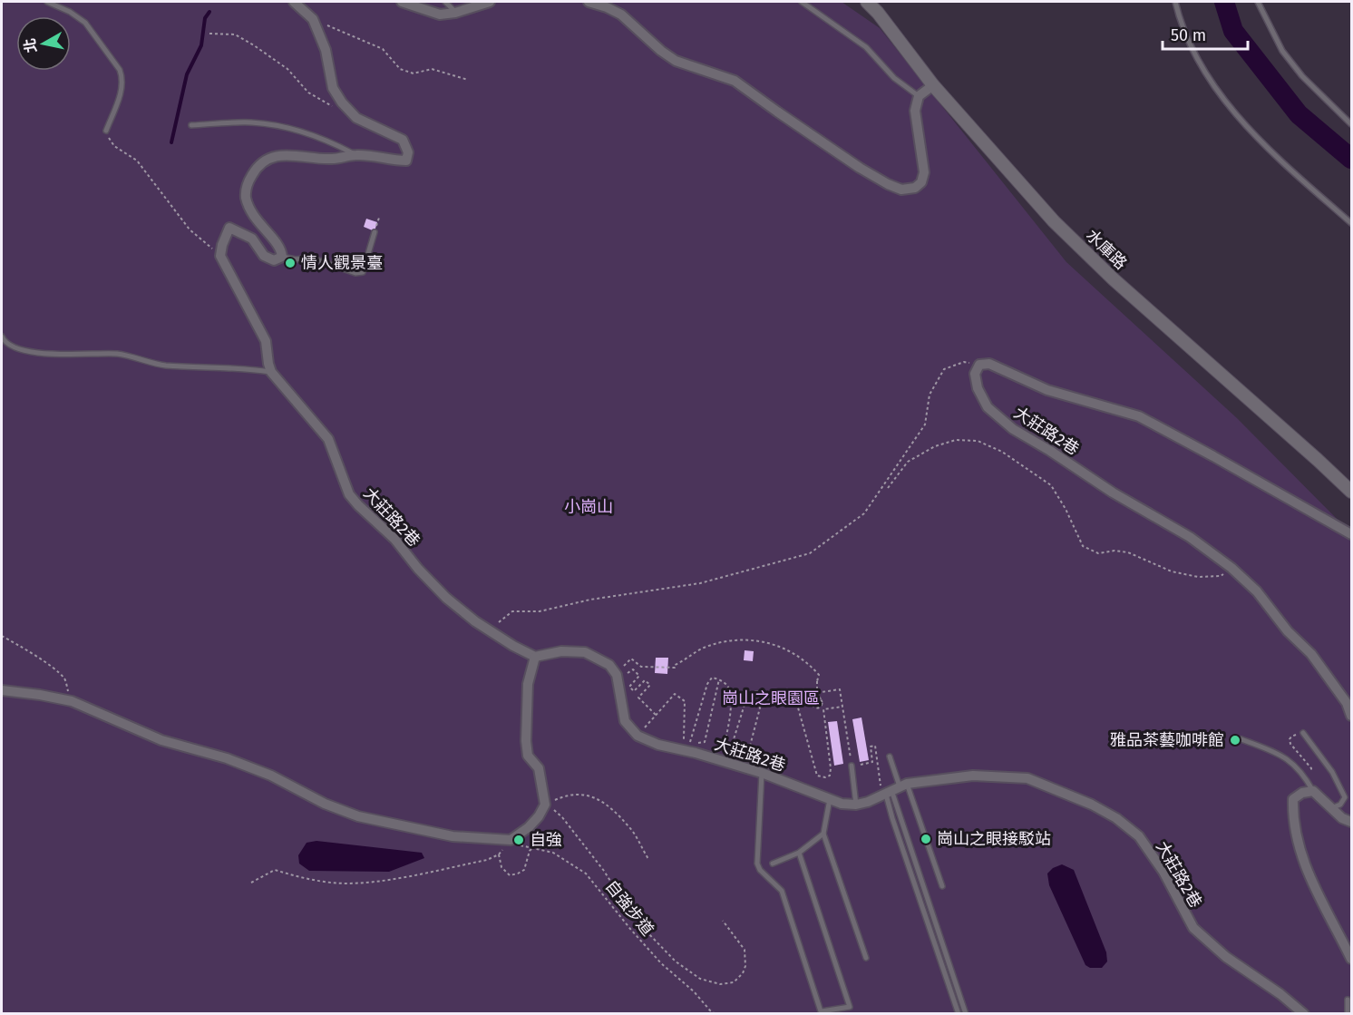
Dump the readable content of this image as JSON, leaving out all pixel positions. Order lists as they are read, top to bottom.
{
  "streets": {
    "street": ["水庫路", "大莊路2巷"],
    "path": ["自強步道"]
  },
  "parks": ["小崗山", "崗山之眼園區"],
  "places": [
    "情人觀景臺",
    "雅品茶藝咖啡館",
    "崗山之眼接駁站",
    "自強"
  ],
  "scale_bar": "50 m",
  "north": "left"
}
